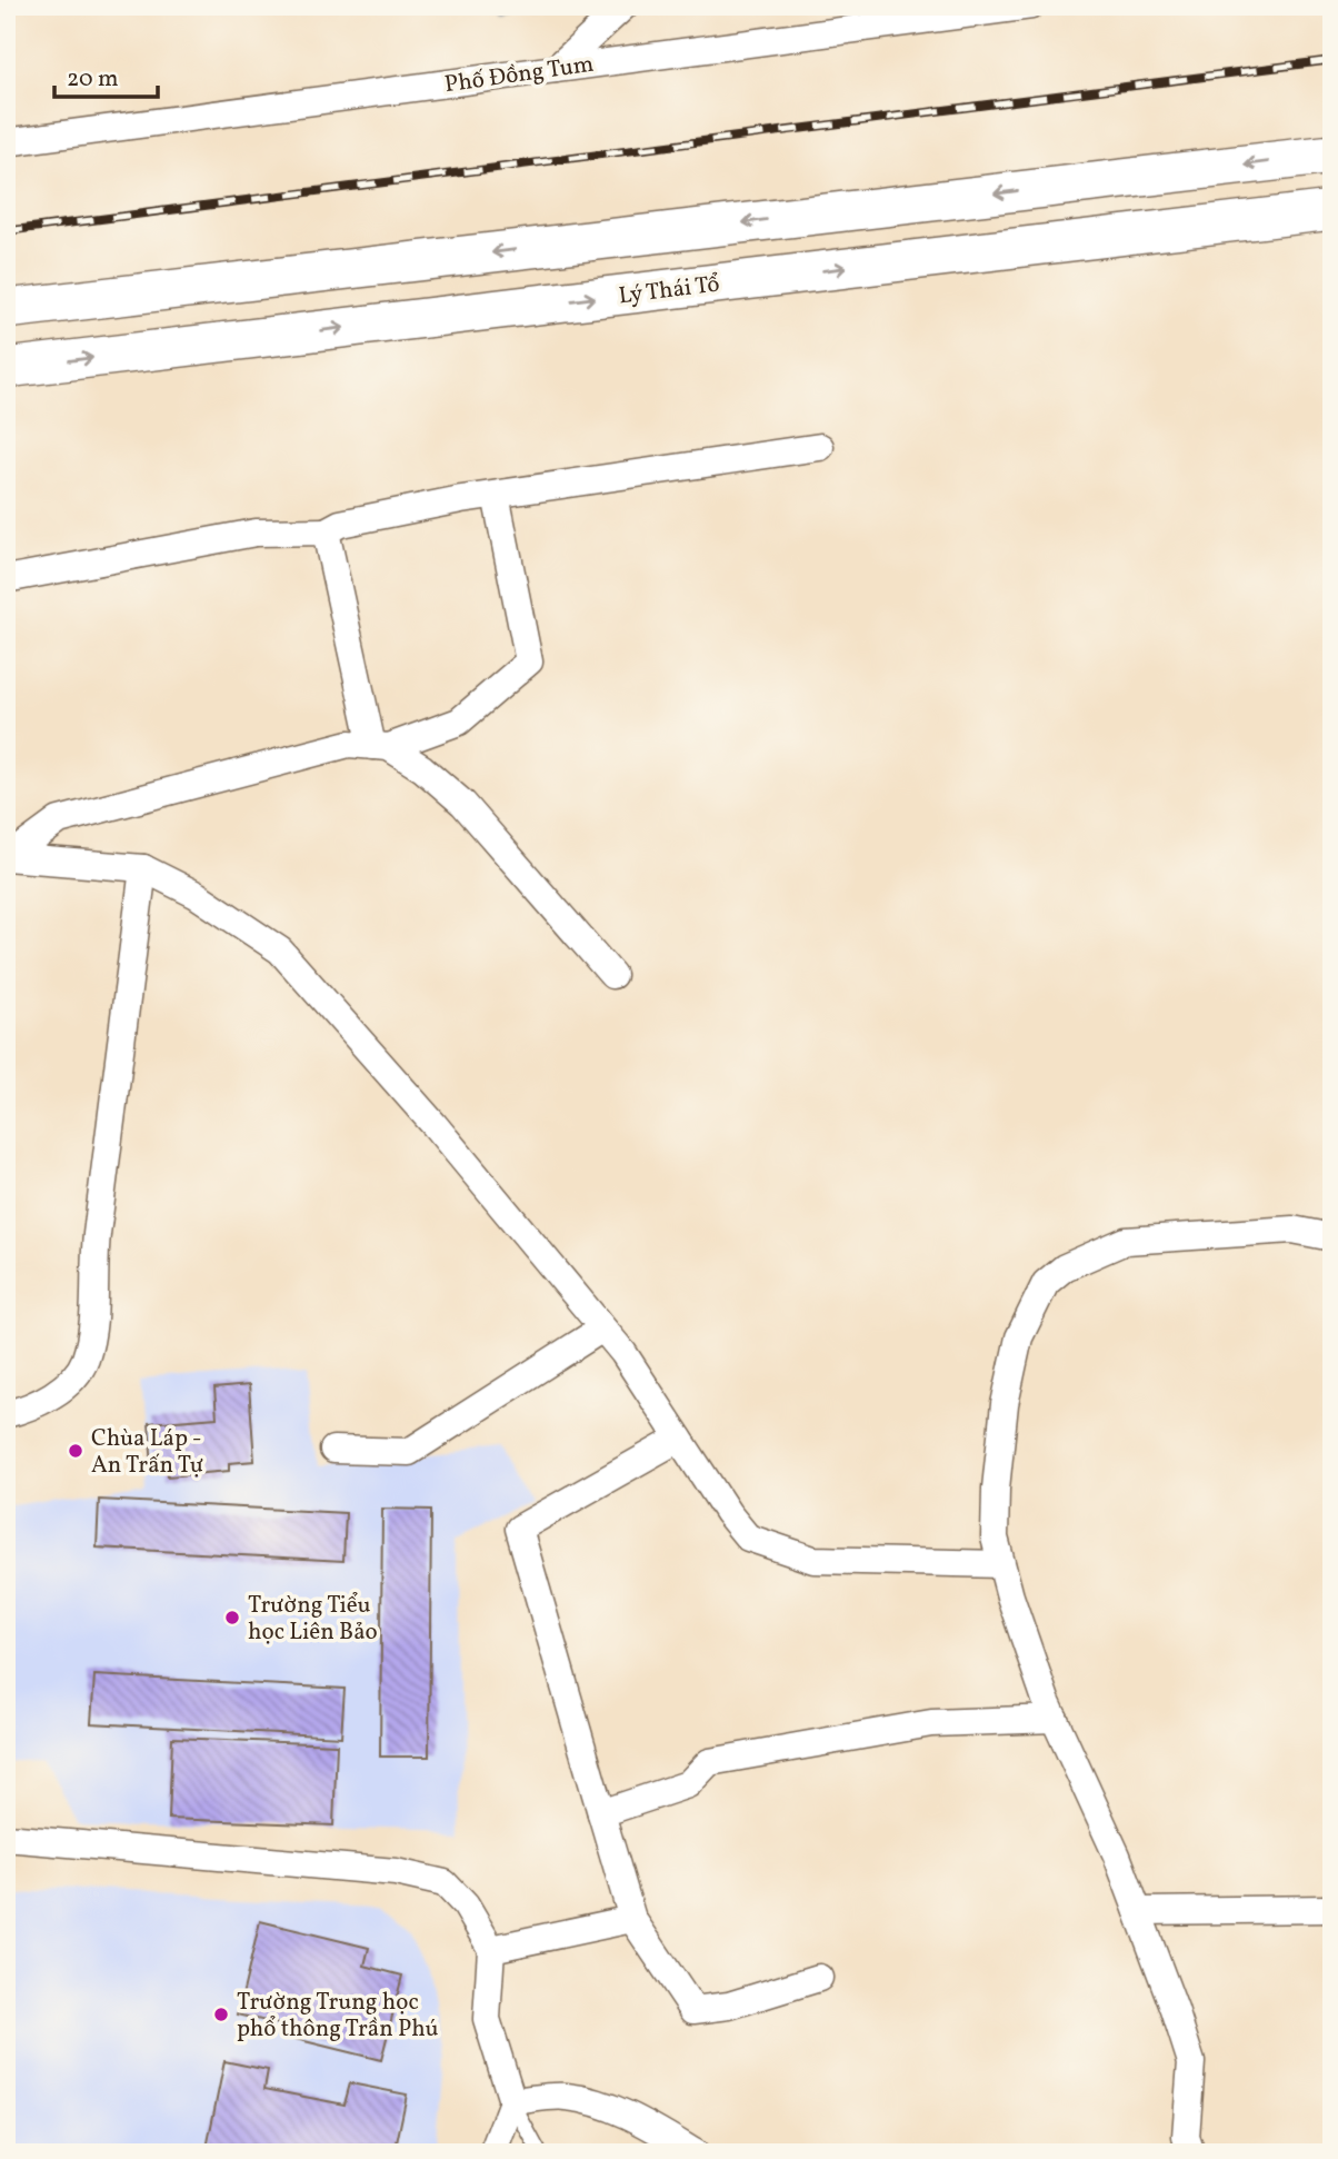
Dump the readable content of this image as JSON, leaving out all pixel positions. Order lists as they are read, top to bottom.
{
  "streets": {
    "main road": ["Lý Thái Tổ"],
    "street": ["Phố Đồng Tum"]
  },
  "places": ["Chùa Láp - An Trấn Tự", "Trường Tiểu học Liên Bảo", "Trường Trung học phổ thông Trần Phú"],
  "scale_bar": "20 m"
}
